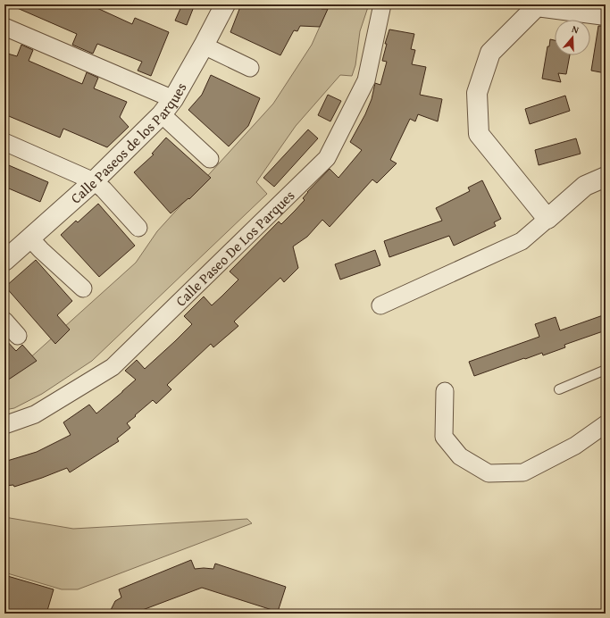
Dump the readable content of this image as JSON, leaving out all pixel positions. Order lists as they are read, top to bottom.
{
  "streets": {
    "street": ["Calle Paseos de los Parques", "Calle Paseo De Los Parques"]
  },
  "north": "top"
}
